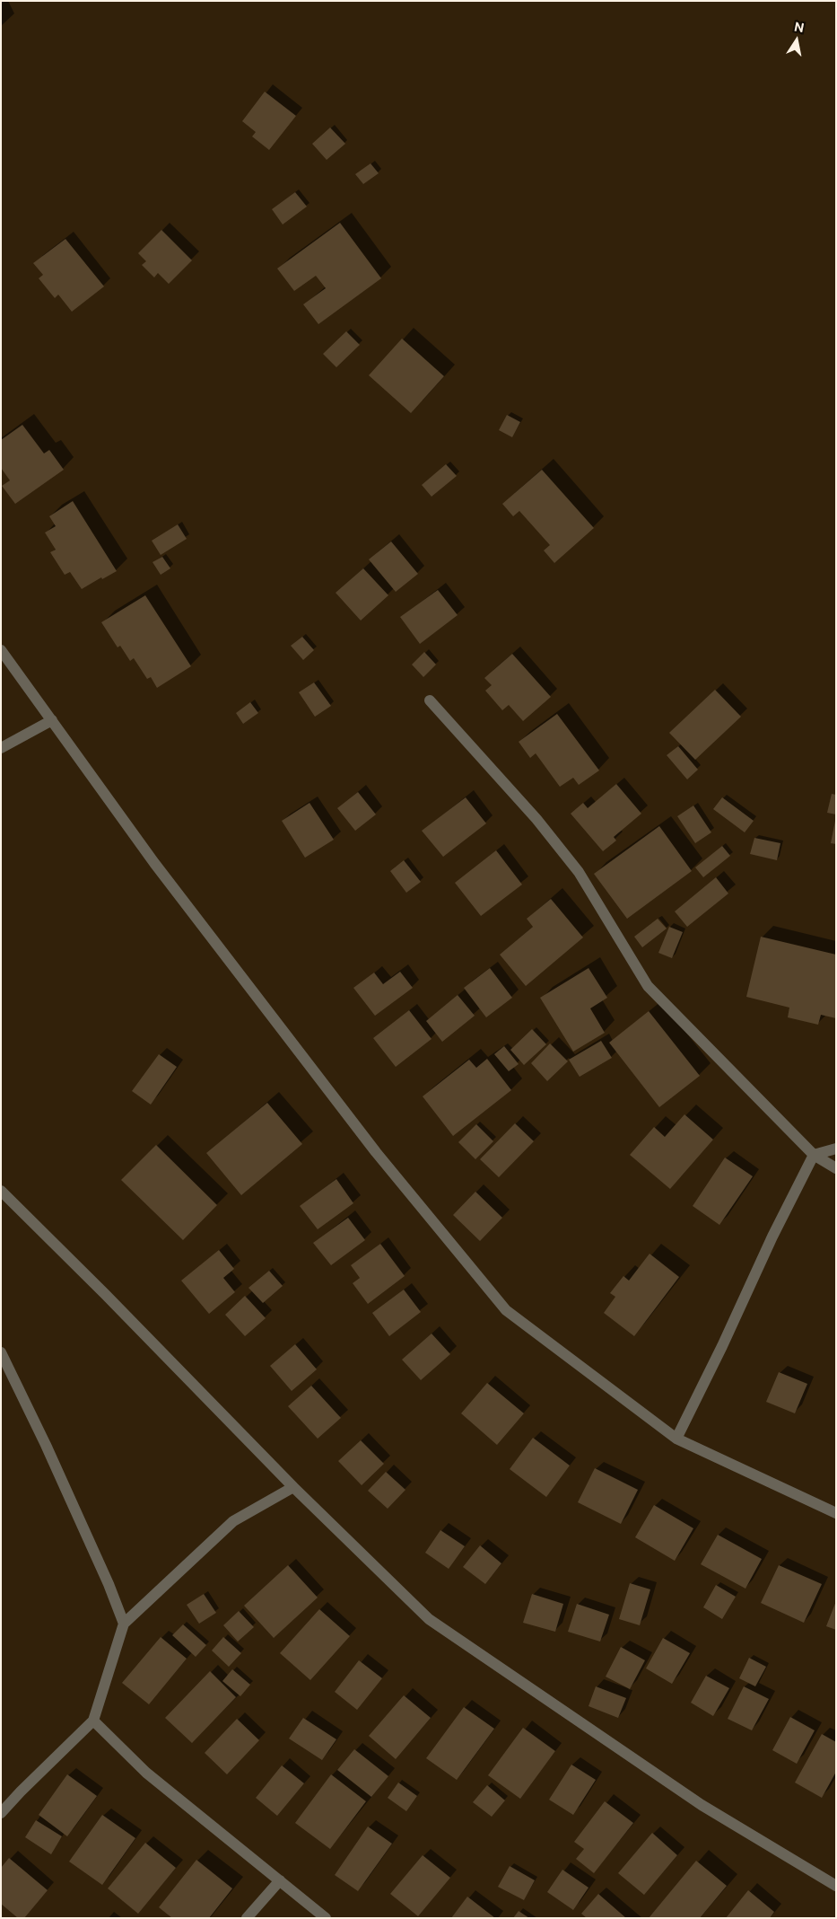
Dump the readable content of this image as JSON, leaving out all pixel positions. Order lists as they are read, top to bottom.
{
  "north": "top"
}
